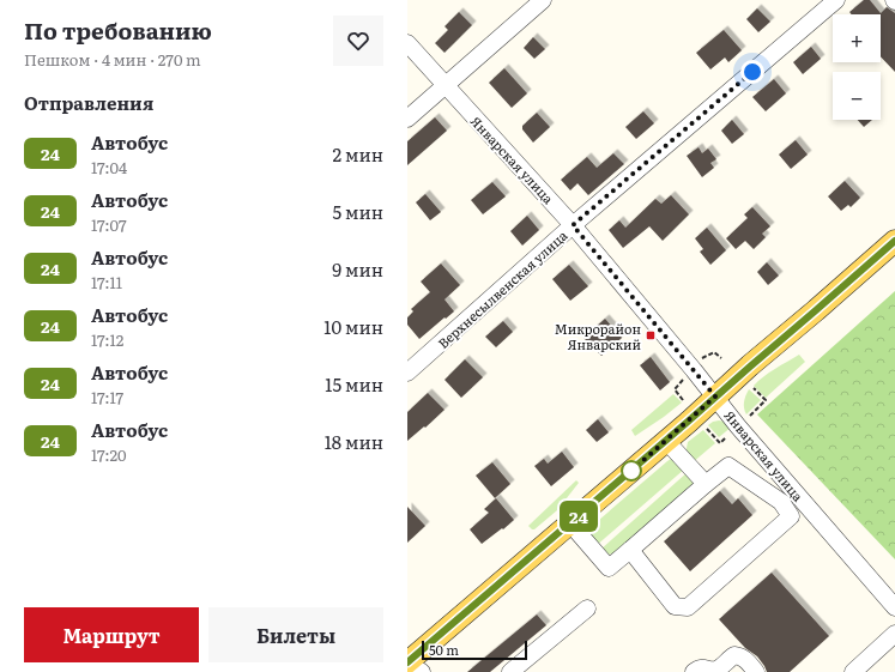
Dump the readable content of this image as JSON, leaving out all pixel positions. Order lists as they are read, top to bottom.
{
  "streets": {
    "street": ["Январская улица", "Верхнесылвенская улица"]
  },
  "crossings": [
    ["Январская улица", "Верхнесылвенская улица"]
  ],
  "places": {
    "transit": ["Микрорайон Январский"]
  },
  "lines": ["bus line 24"],
  "scale_bar": "50 m",
  "page": {
    "heading": [
      ["По требованию", "Пешком · 4 мин · 270 m"],
      "Отправления"
    ],
    "on_map": "24",
    "map_buttons": ["+", "−"],
    "list": [
      {
        "mark": "24",
        "name": "Автобус",
        "note": "17:04",
        "value": "2 мин"
      },
      {
        "mark": "24",
        "name": "Автобус",
        "note": "17:07",
        "value": "5 мин"
      },
      {
        "mark": "24",
        "name": "Автобус",
        "note": "17:11",
        "value": "9 мин"
      },
      {
        "mark": "24",
        "name": "Автобус",
        "note": "17:12",
        "value": "10 мин"
      },
      {
        "mark": "24",
        "name": "Автобус",
        "note": "17:17",
        "value": "15 мин"
      },
      {
        "mark": "24",
        "name": "Автобус",
        "note": "17:20",
        "value": "18 мин"
      }
    ],
    "buttons": ["Маршрут", "Билеты"],
    "scale": "50 m"
  }
}
